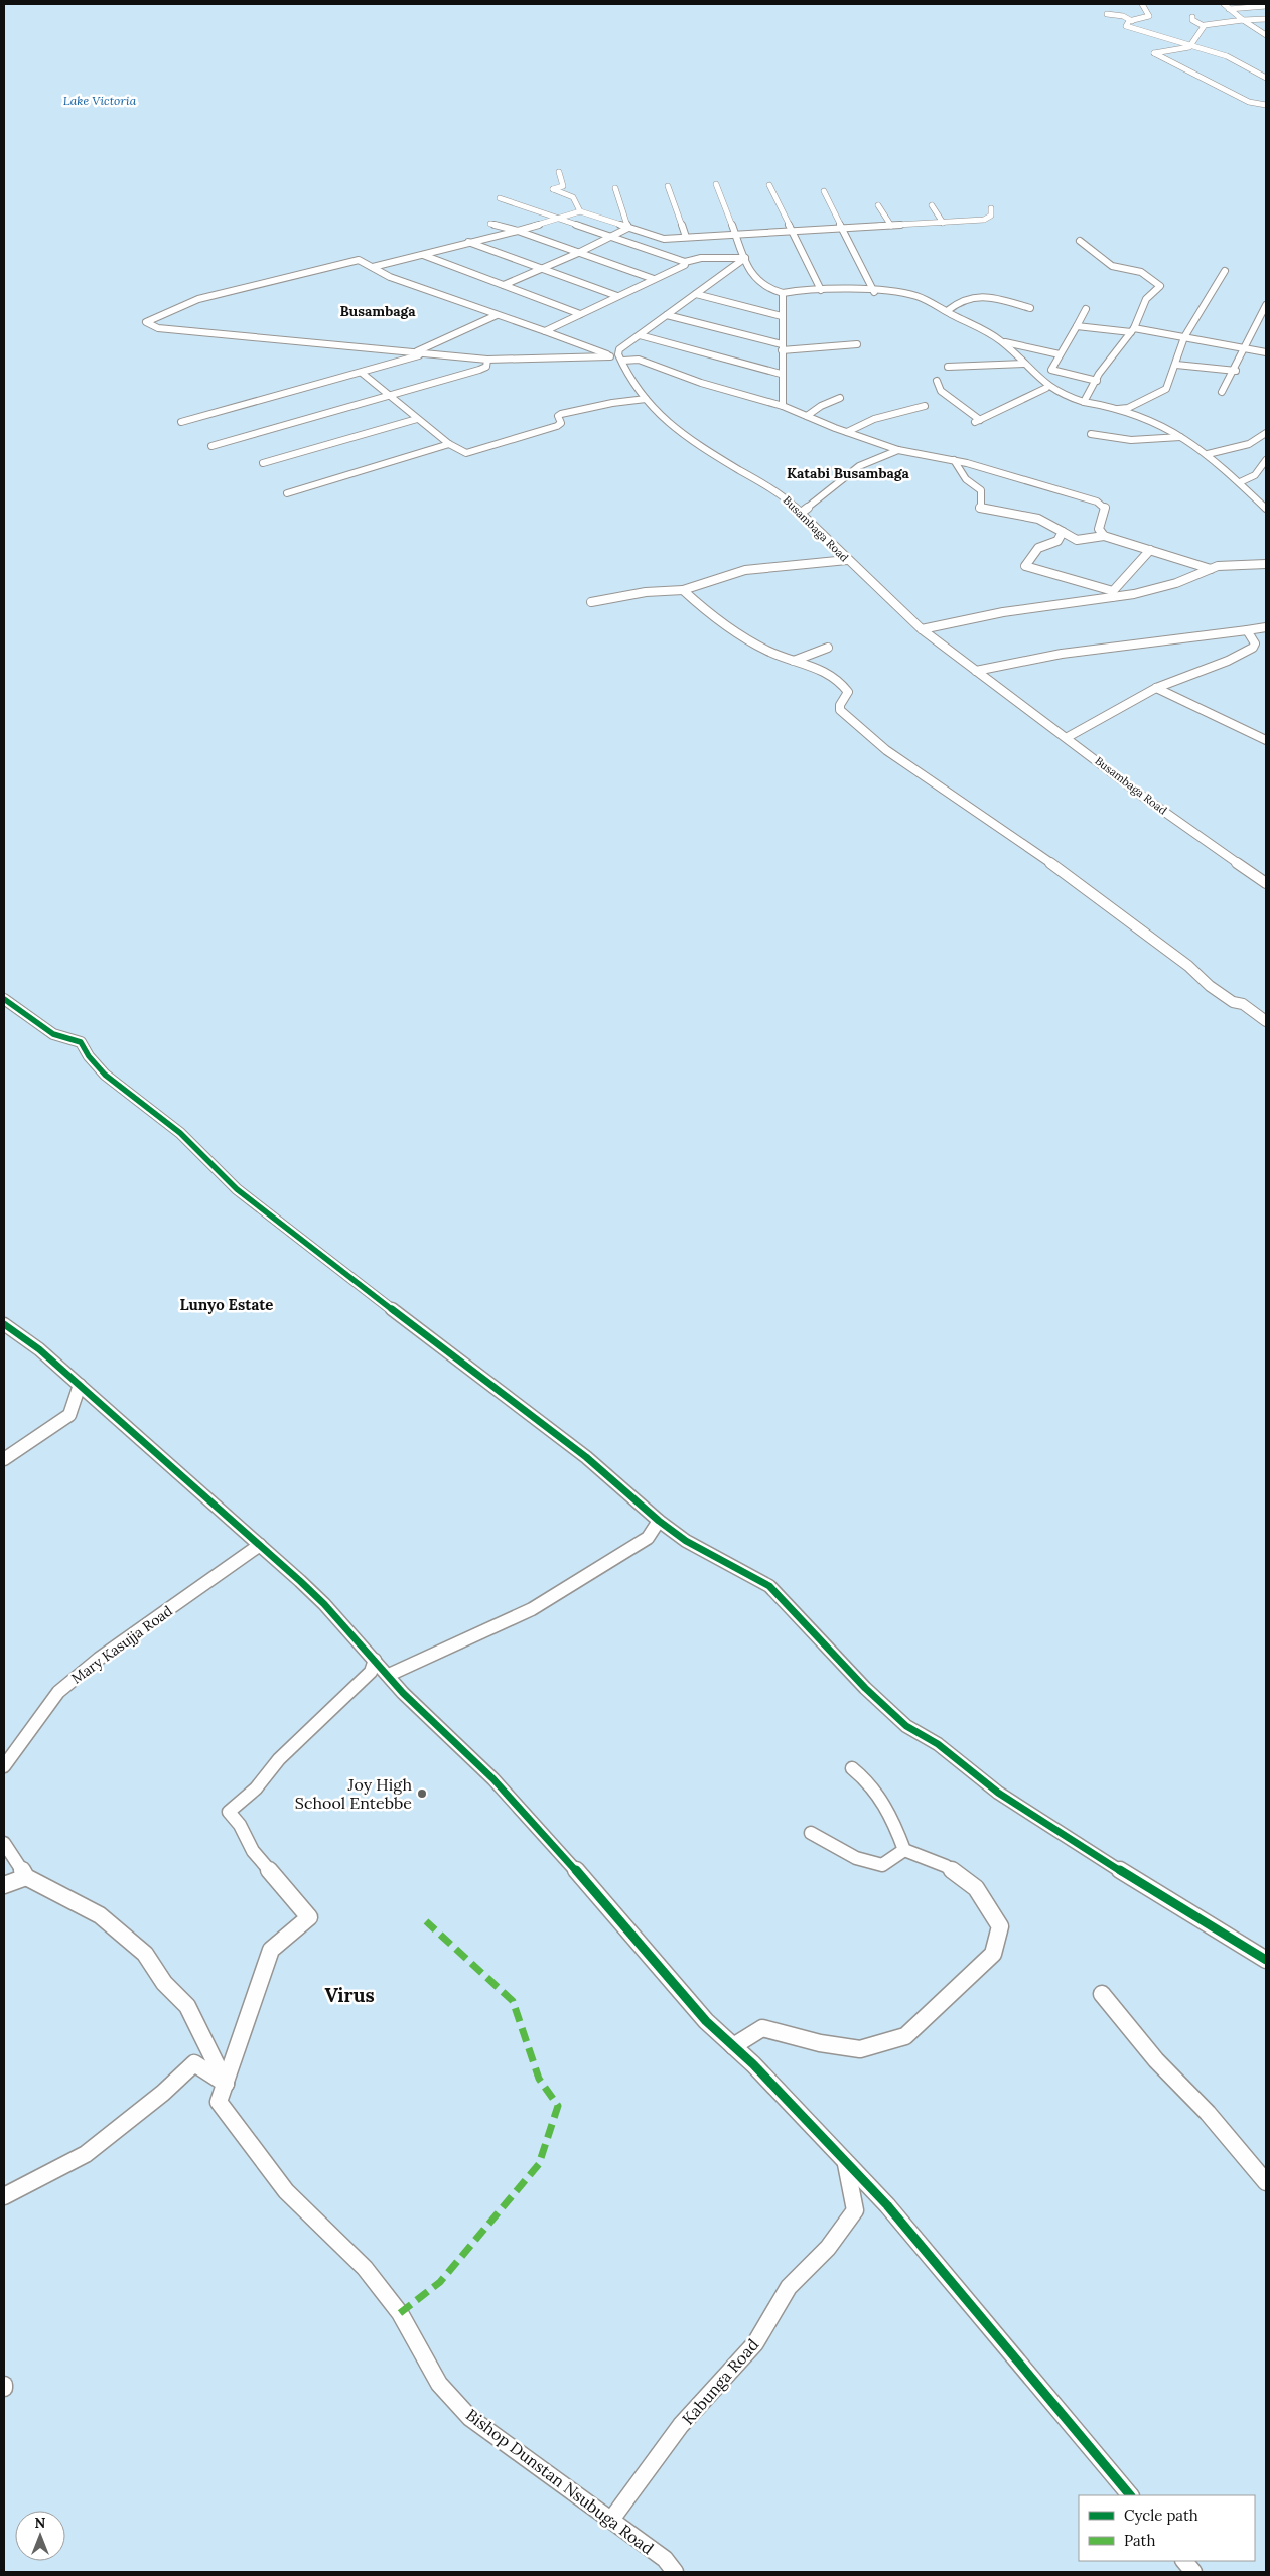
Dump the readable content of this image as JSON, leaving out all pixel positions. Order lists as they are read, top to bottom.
{
  "streets": {
    "street": [
      "Busambaga Road",
      "Mary Kasujja Road",
      "Kabunga Road",
      "Bishop Dunstan Nsubuga Road"
    ]
  },
  "crossings": [
    ["Kabunga Road", "Bishop Dunstan Nsubuga Road"]
  ],
  "districts": [
    "Busambaga",
    "Katabi Busambaga",
    "Lunyo Estate",
    "Virus"
  ],
  "water": ["Lake Victoria"],
  "places": ["Joy High School Entebbe"],
  "legend": ["Cycle path", "Path"],
  "north": "top"
}
